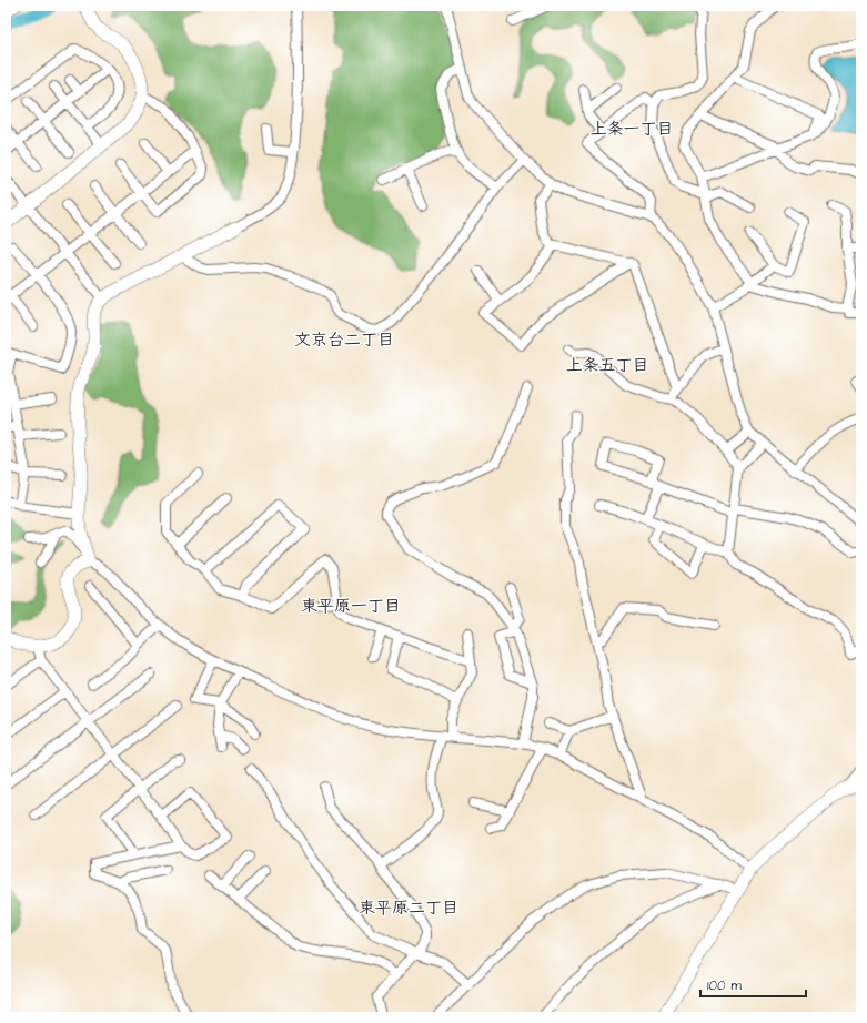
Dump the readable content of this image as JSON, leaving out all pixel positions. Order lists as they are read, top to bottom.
{
  "districts": [
    "上条一丁目",
    "文京台二丁目",
    "上条五丁目",
    "東平原一丁目",
    "東平原二丁目"
  ],
  "scale_bar": "100 m"
}
